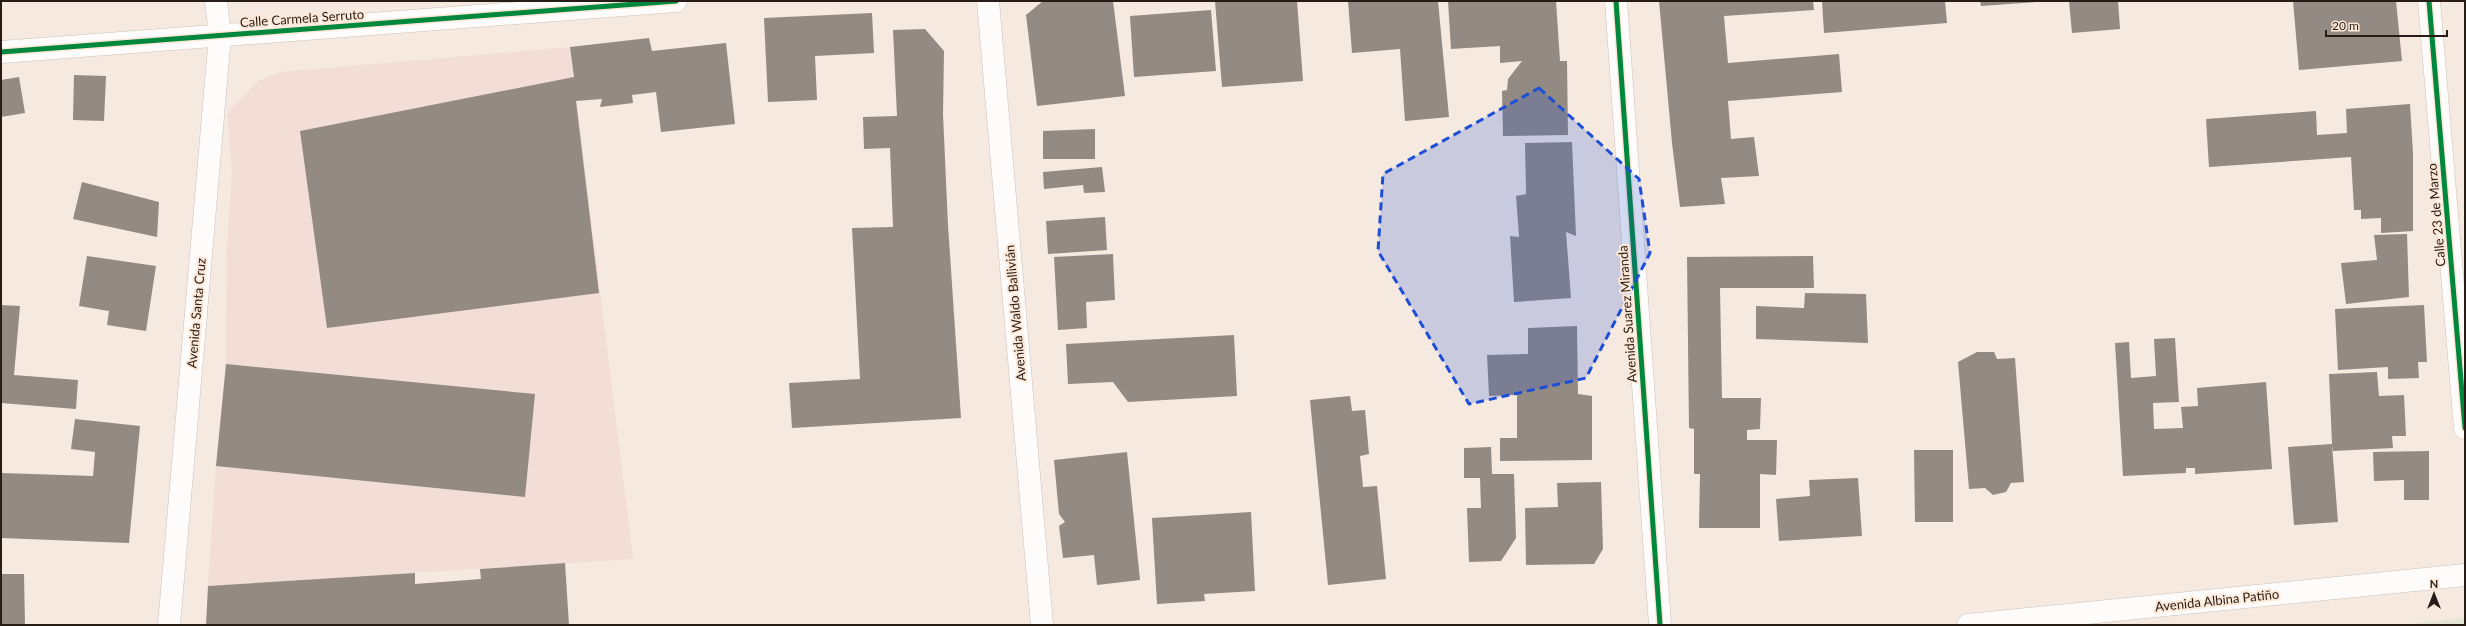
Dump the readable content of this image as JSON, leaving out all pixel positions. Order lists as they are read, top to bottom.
{
  "streets": {
    "main road": [
      "Calle Carmela Serruto",
      "Calle 23 de Marzo",
      "Avenida Santa Cruz",
      "Avenida Waldo Ballivián",
      "Avenida Suarez Miranda",
      "Avenida Albina Patiño"
    ]
  },
  "crossings": [
    ["Calle Carmela Serruto", "Avenida Santa Cruz"]
  ],
  "scale_bar": "20 m",
  "north": "top"
}
